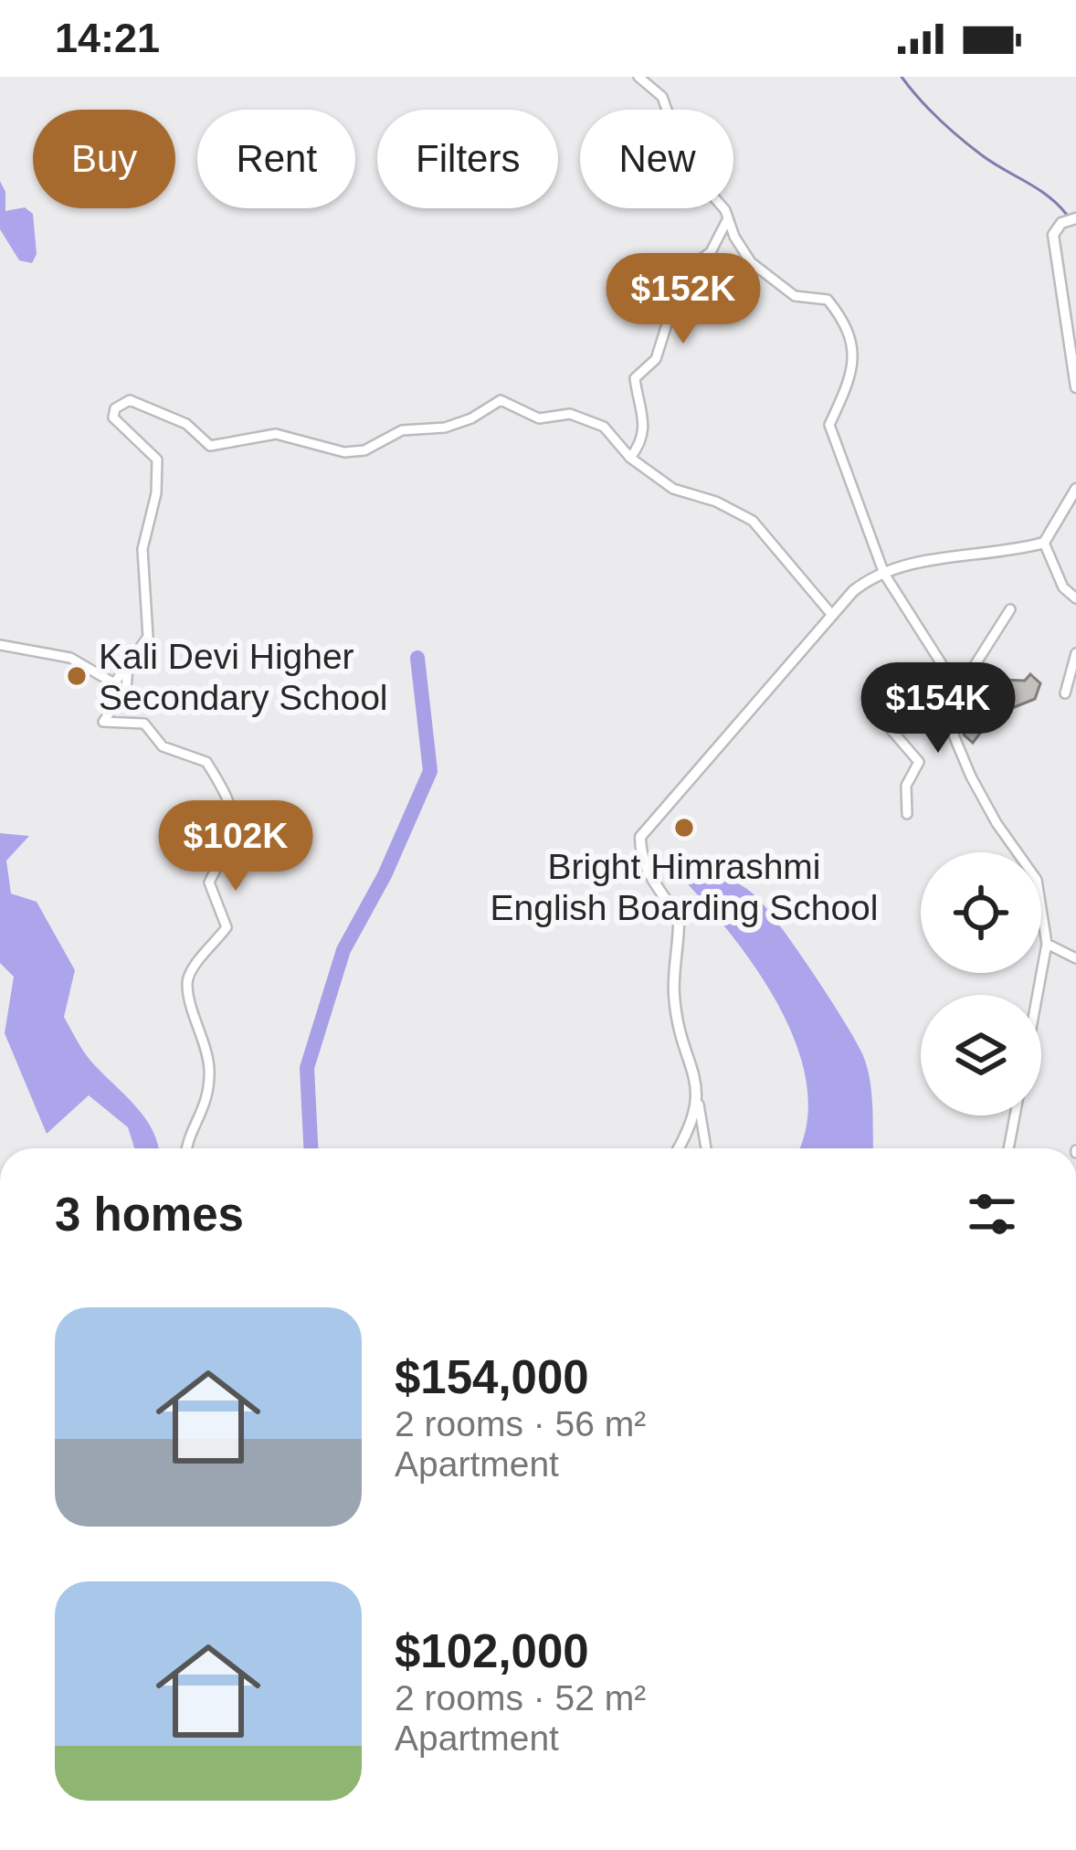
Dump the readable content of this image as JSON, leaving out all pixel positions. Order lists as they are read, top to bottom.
{
  "places": ["Kali Devi Higher Secondary School", "Bright Himrashmi English Boarding School"],
  "page": {
    "status": "14:21",
    "chip": [
      "Buy",
      "Rent",
      "Filters",
      "New"
    ],
    "price": ["$152K", "$154K", "$102K"],
    "heading": "3 homes",
    "list": [
      {
        "name": "$154,000",
        "note": "2 rooms · 56 m² · Apartment"
      },
      {
        "name": "$102,000",
        "note": "2 rooms · 52 m² · Apartment"
      }
    ]
  }
}
